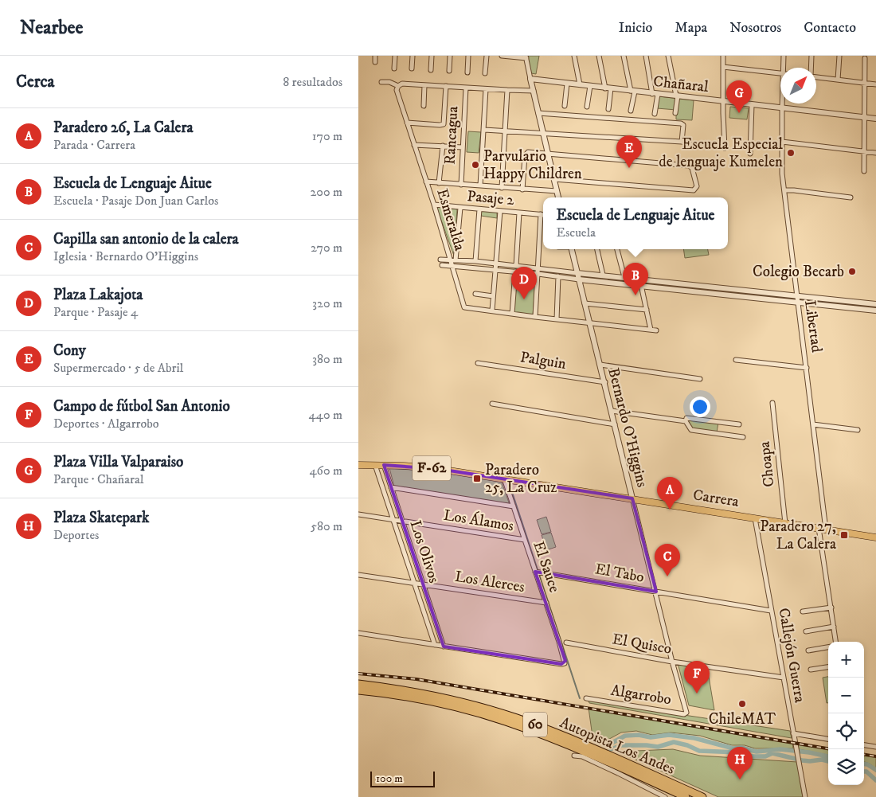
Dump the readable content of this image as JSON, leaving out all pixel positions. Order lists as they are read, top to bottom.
{
  "streets": {
    "highway": ["60", "Autopista Los Andes"],
    "main road": ["F-62", "Carrera"],
    "street": [
      "Chañaral",
      "Rancagua",
      "Pasaje 2",
      "Esmeralda",
      "Libertad",
      "Palguin",
      "Bernardo O'Higgins",
      "Choapa",
      "Los Álamos",
      "Los Olivos",
      "El Sauce",
      "El Tabo",
      "Los Alerces",
      "El Quisco",
      "Callejón Guerra",
      "Algarrobo"
    ]
  },
  "crossings": [
    ["Chañaral", "Libertad"],
    ["Pasaje 2", "Esmeralda"],
    ["Libertad", "Carrera"],
    ["Palguin", "Bernardo O'Higgins"],
    ["Bernardo O'Higgins", "Carrera"],
    ["Bernardo O'Higgins", "El Tabo"],
    ["Bernardo O'Higgins", "El Quisco"],
    ["Bernardo O'Higgins", "Algarrobo"],
    ["Choapa", "Carrera"],
    ["F-62", "Carrera"],
    ["F-62", "Los Olivos"],
    ["F-62", "El Sauce"],
    ["Carrera", "El Sauce"],
    ["Carrera", "Callejón Guerra"],
    ["Los Álamos", "Los Olivos"],
    ["Los Álamos", "El Sauce"],
    ["Los Olivos", "El Sauce"],
    ["Los Olivos", "Los Alerces"],
    ["El Sauce", "El Tabo"],
    ["El Sauce", "Los Alerces"],
    ["El Tabo", "Callejón Guerra"],
    ["El Quisco", "Callejón Guerra"],
    ["El Quisco", "Algarrobo"]
  ],
  "places": {
    "other": [
      "Escuela Especial de lenguaje Kumelen",
      "Parvulario Happy Children",
      "Colegio Becarb",
      "ChileMAT"
    ],
    "transit": ["Paradero 25, La Cruz", "Paradero 27, La Calera"]
  },
  "scale_bar": "100 m",
  "north": "top right",
  "page": {
    "header": "Nearbee",
    "nav": [
      "Inicio",
      "Mapa",
      "Nosotros",
      "Contacto"
    ],
    "heading": ["Cerca", "8 resultados"],
    "pins": [
      "G",
      "E",
      "B",
      "D",
      "A",
      "C",
      "F",
      "H"
    ],
    "list": [
      {
        "mark": "A",
        "name": "Paradero 26, La Calera",
        "note": "Parada · Carrera",
        "value": "170 m"
      },
      {
        "mark": "B",
        "name": "Escuela de Lenguaje Aitue",
        "note": "Escuela · Pasaje Don Juan Carlos",
        "value": "200 m"
      },
      {
        "mark": "C",
        "name": "Capilla san antonio de la calera",
        "note": "Iglesia · Bernardo O'Higgins",
        "value": "270 m"
      },
      {
        "mark": "D",
        "name": "Plaza Lakajota",
        "note": "Parque · Pasaje 4",
        "value": "320 m"
      },
      {
        "mark": "E",
        "name": "Cony",
        "note": "Supermercado · 5 de Abril",
        "value": "380 m"
      },
      {
        "mark": "F",
        "name": "Campo de fútbol San Antonio",
        "note": "Deportes · Algarrobo",
        "value": "440 m"
      },
      {
        "mark": "G",
        "name": "Plaza Villa Valparaiso",
        "note": "Parque · Chañaral",
        "value": "460 m"
      },
      {
        "mark": "H",
        "name": "Plaza Skatepark",
        "note": "Deportes",
        "value": "580 m"
      }
    ],
    "popup": ["Escuela de Lenguaje Aitue", "Escuela"],
    "map_buttons": ["+", "−"],
    "scale": "100 m"
  }
}
